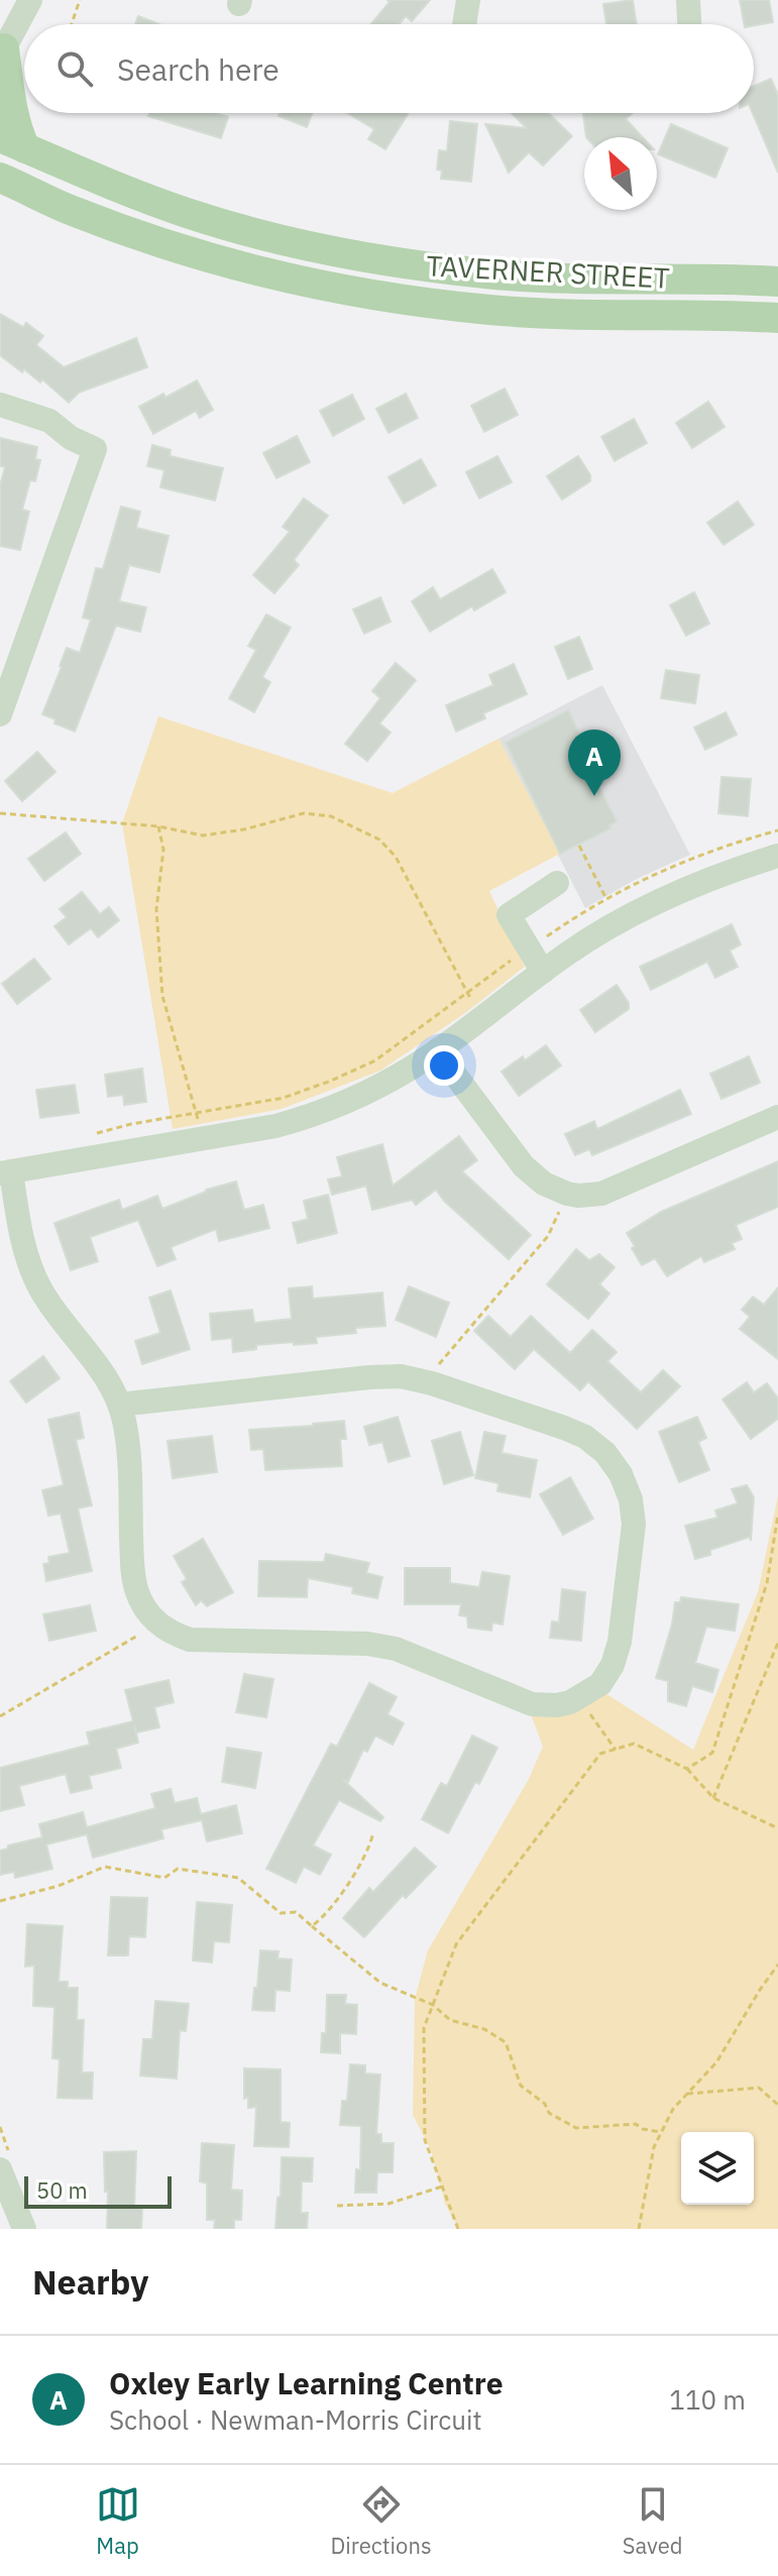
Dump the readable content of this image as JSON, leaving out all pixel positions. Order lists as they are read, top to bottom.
{
  "streets": {
    "main road": ["TAVERNER STREET"]
  },
  "scale_bar": "50 m",
  "north": "top left",
  "page": {
    "search": "Search here",
    "pins": "A",
    "scale": "50 m",
    "heading": "Nearby",
    "list": [
      {
        "mark": "A",
        "name": "Oxley Early Learning Centre",
        "note": "School · Newman-Morris Circuit",
        "value": "110 m"
      }
    ],
    "nav": ["Map", "Directions", "Saved"]
  }
}
